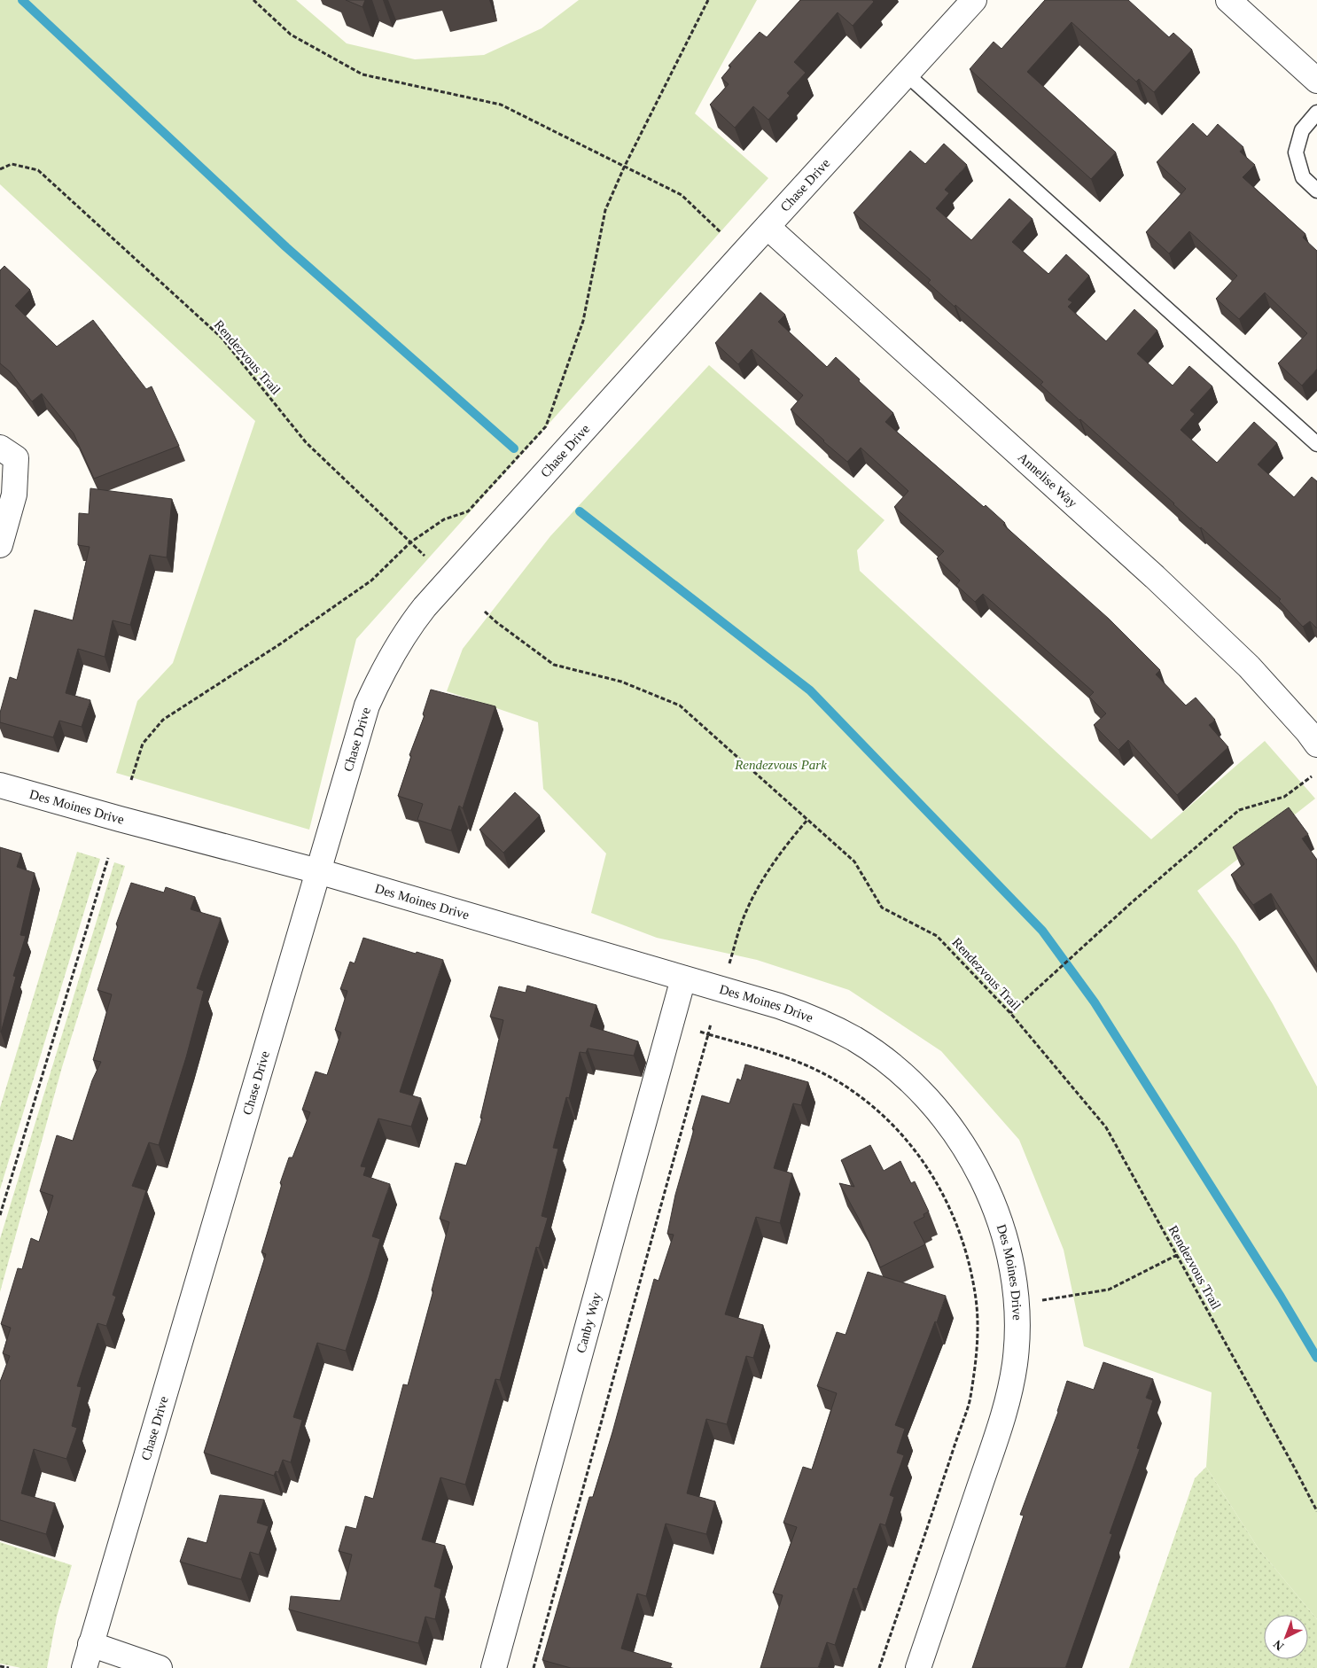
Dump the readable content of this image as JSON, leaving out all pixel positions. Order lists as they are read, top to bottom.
{
  "streets": {
    "street": [
      "Chase Drive",
      "Annelise Way",
      "Des Moines Drive",
      "Canby Way"
    ],
    "path": ["Rendezvous Trail"]
  },
  "crossings": [
    ["Chase Drive", "Annelise Way"],
    ["Chase Drive", "Des Moines Drive"],
    ["Des Moines Drive", "Canby Way"]
  ],
  "parks": ["Rendezvous Park"],
  "north": "bottom left"
}
